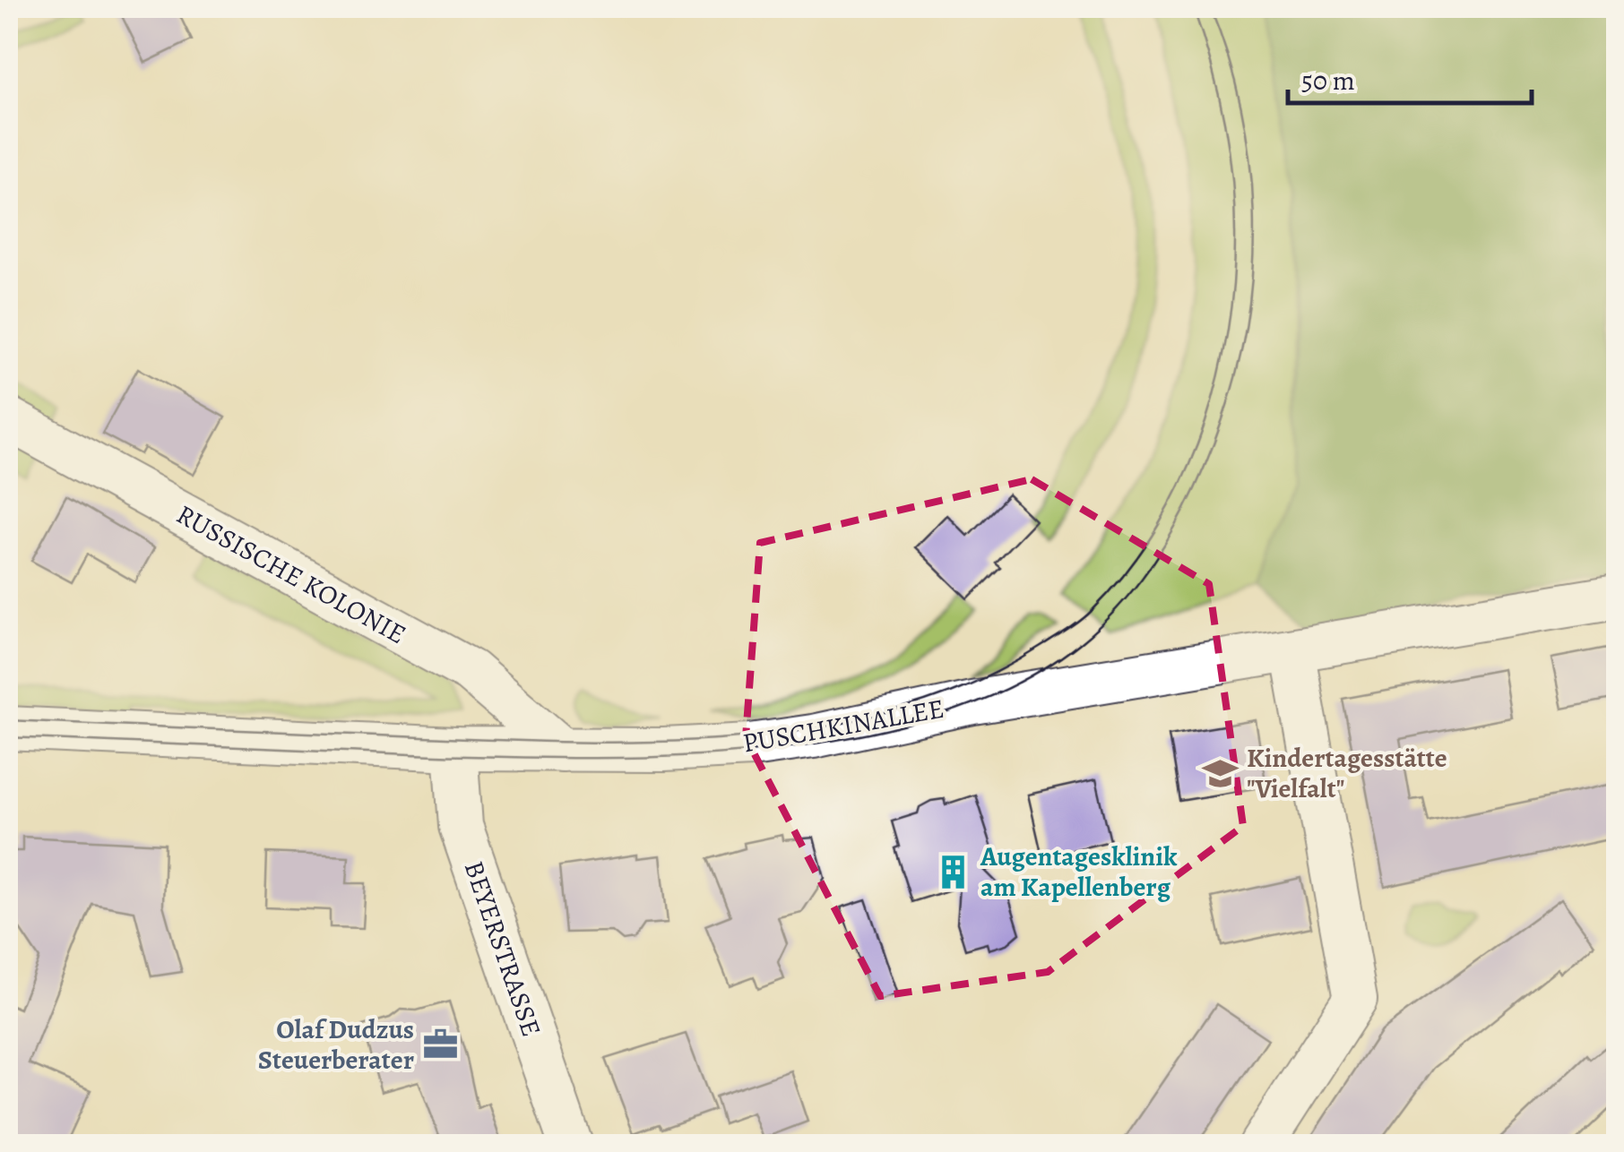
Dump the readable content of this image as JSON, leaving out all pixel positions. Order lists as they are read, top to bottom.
{
  "streets": {
    "street": ["RUSSISCHE KOLONIE", "PUSCHKINALLEE", "BEYERSTRASSE"]
  },
  "crossings": [
    ["RUSSISCHE KOLONIE", "PUSCHKINALLEE"],
    ["PUSCHKINALLEE", "BEYERSTRASSE"]
  ],
  "places": {
    "school or university": ["Kindertagesstätte \"Vielfalt\""],
    "building": ["Augentagesklinik am Kapellenberg"],
    "office": ["Olaf Dudzus Steuerberater"]
  },
  "scale_bar": "50 m"
}
